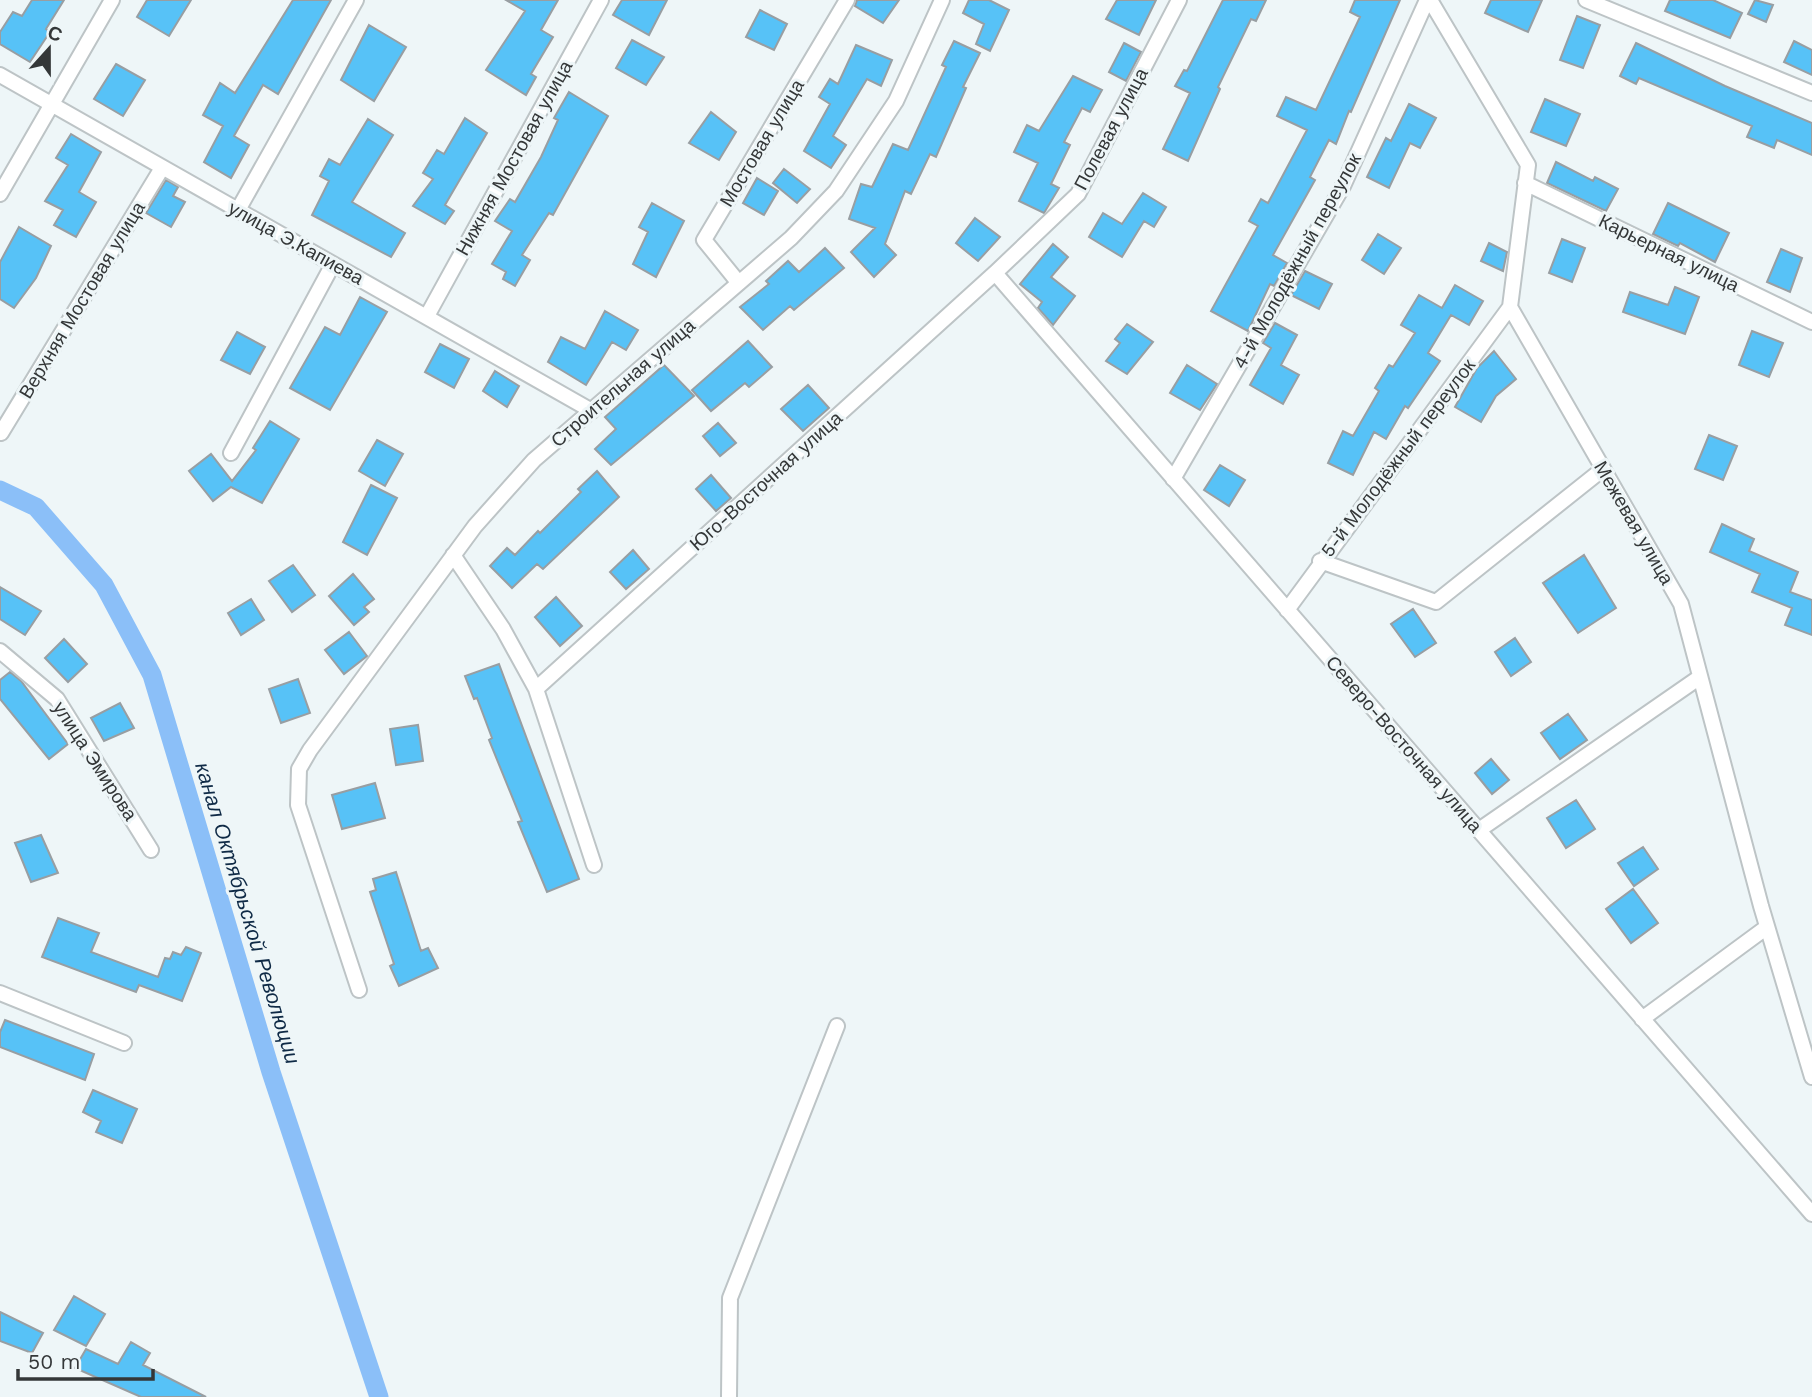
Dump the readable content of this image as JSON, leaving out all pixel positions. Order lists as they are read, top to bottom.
{
  "streets": {
    "street": [
      "Полевая улица",
      "Мостовая улица",
      "Нижняя Мостовая улица",
      "улица Э.Капиева",
      "Карьерная улица",
      "4-й Молодёжный переулок",
      "Верхняя Мостовая улица",
      "Строительная улица",
      "5-й Молодёжный переулок",
      "Юго-Восточная улица",
      "Межевая улица",
      "Северо-Восточная улица",
      "улица Эмирова"
    ]
  },
  "crossings": [
    ["Полевая улица", "Юго-Восточная улица"],
    ["Полевая улица", "Северо-Восточная улица"],
    ["Мостовая улица", "Строительная улица"],
    ["Нижняя Мостовая улица", "улица Э.Капиева"],
    ["улица Э.Капиева", "Верхняя Мостовая улица"],
    ["улица Э.Капиева", "Строительная улица"],
    ["4-й Молодёжный переулок", "Северо-Восточная улица"],
    ["5-й Молодёжный переулок", "Межевая улица"],
    ["5-й Молодёжный переулок", "Северо-Восточная улица"],
    ["Юго-Восточная улица", "Северо-Восточная улица"]
  ],
  "water": ["канал Октябрьской Революции"],
  "scale_bar": "50 m",
  "north": "top"
}
